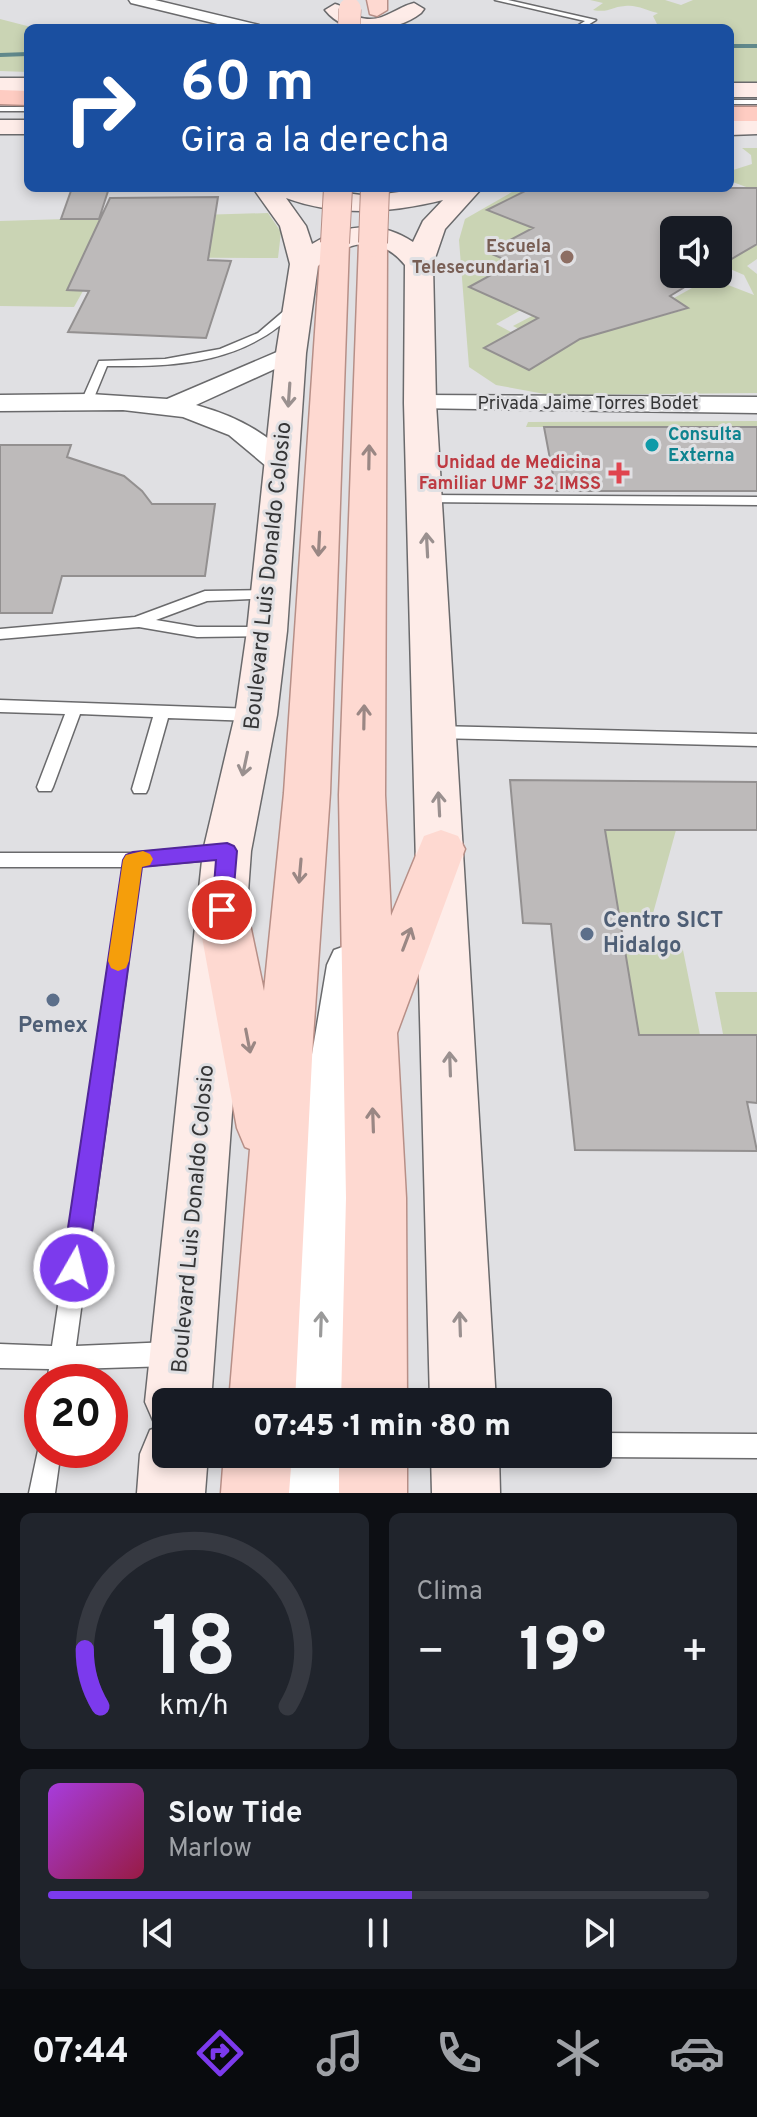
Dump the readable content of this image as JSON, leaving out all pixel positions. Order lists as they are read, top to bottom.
{
  "streets": {
    "main road": ["Boulevard Luis Donaldo Colosio"],
    "street": ["Privada Jaime Torres Bodet"]
  },
  "places": {
    "other": [
      "Escuela Telesecundaria 1",
      "Consulta Externa",
      "Centro SICT Hidalgo",
      "Pemex"
    ],
    "health": ["Unidad de Medicina Familiar UMF 32 IMSS"]
  },
  "page": {
    "turn": ["60 m", "Gira a la derecha"],
    "limit": "20",
    "trip": "07:45 · 1 min · 80 m",
    "tile": "Clima",
    "heat": ["−", "19°", "+"],
    "song": ["Slow Tide", "Marlow"],
    "tabs": "07:44",
    "gauge": ["18", "km/h"]
  }
}
